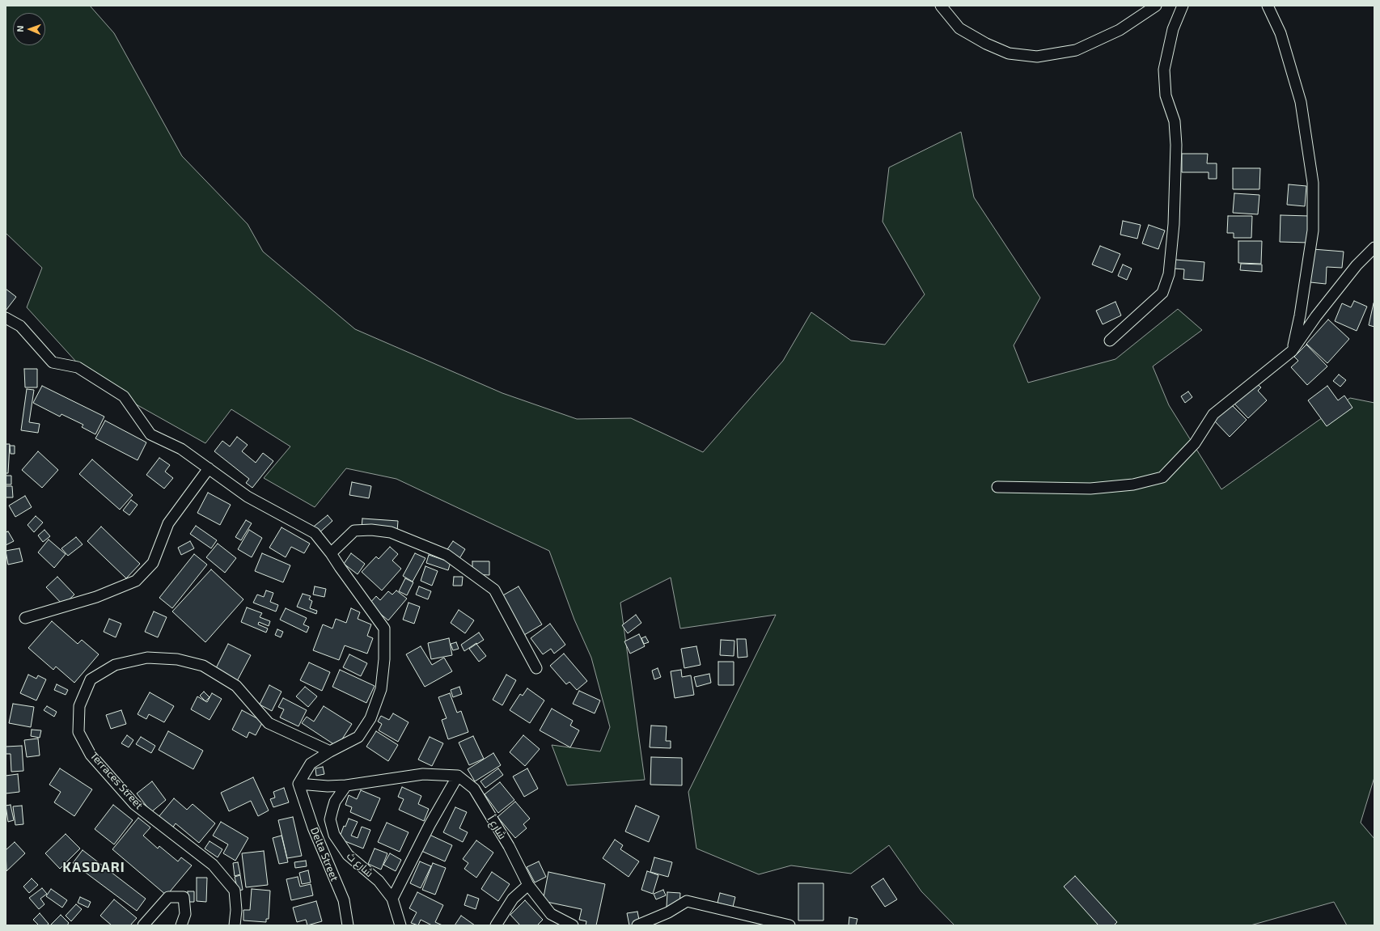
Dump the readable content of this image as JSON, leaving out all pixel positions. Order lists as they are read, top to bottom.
{
  "streets": {
    "street": [
      "Terraces Street",
      "شارع أ",
      "Delta Street",
      "شارع ث"
    ]
  },
  "districts": ["KASDARI"],
  "north": "left"
}
